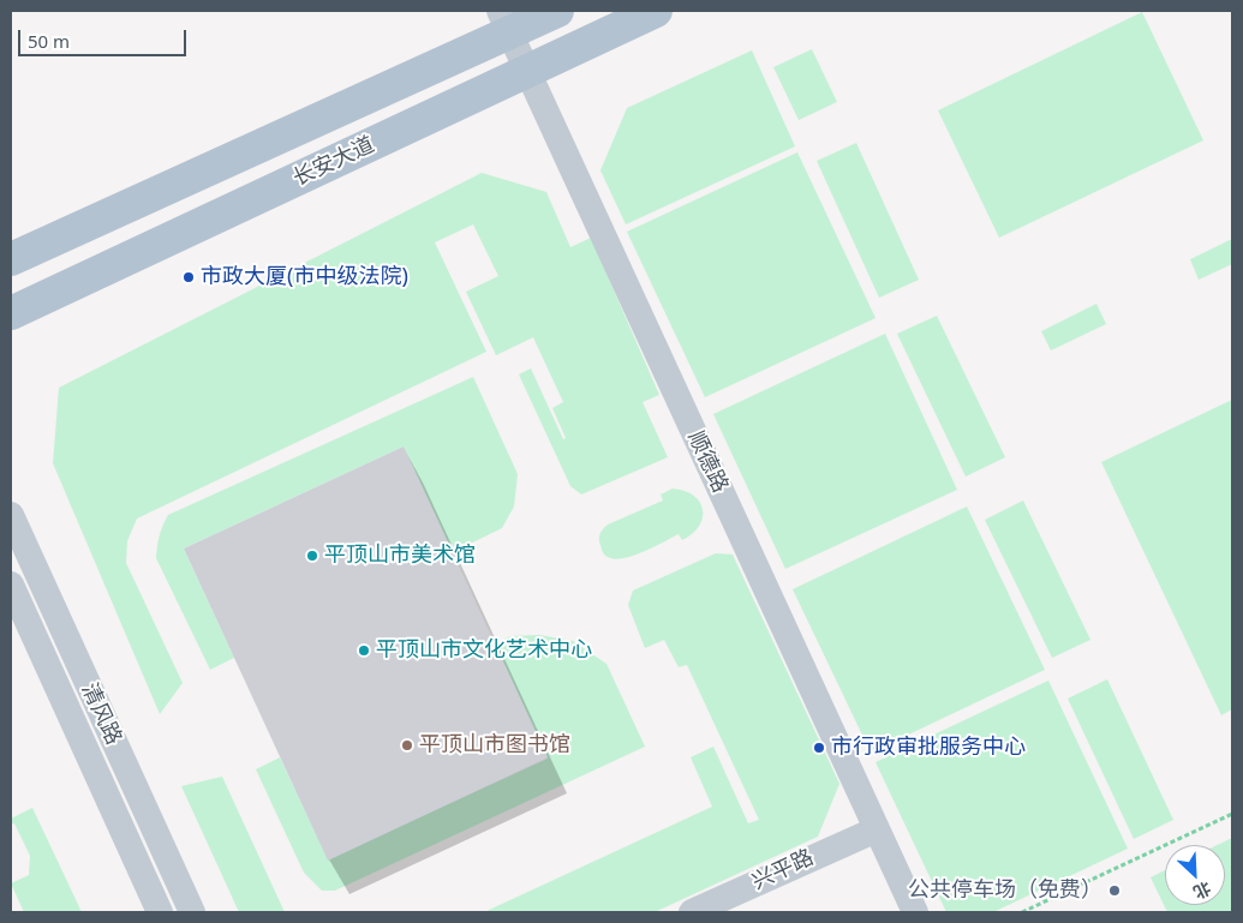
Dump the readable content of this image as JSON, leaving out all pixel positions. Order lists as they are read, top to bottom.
{
  "streets": {
    "main road": ["长安大道"],
    "street": ["顺德路", "清风路", "兴平路"]
  },
  "crossings": [
    ["长安大道", "顺德路"],
    ["顺德路", "兴平路"]
  ],
  "places": [
    "市政大厦(市中级法院)",
    "平顶山市美术馆",
    "平顶山市文化艺术中心",
    "平顶山市图书馆",
    "市行政审批服务中心",
    "公共停车场（免费）"
  ],
  "scale_bar": "50 m",
  "north": "bottom right"
}
